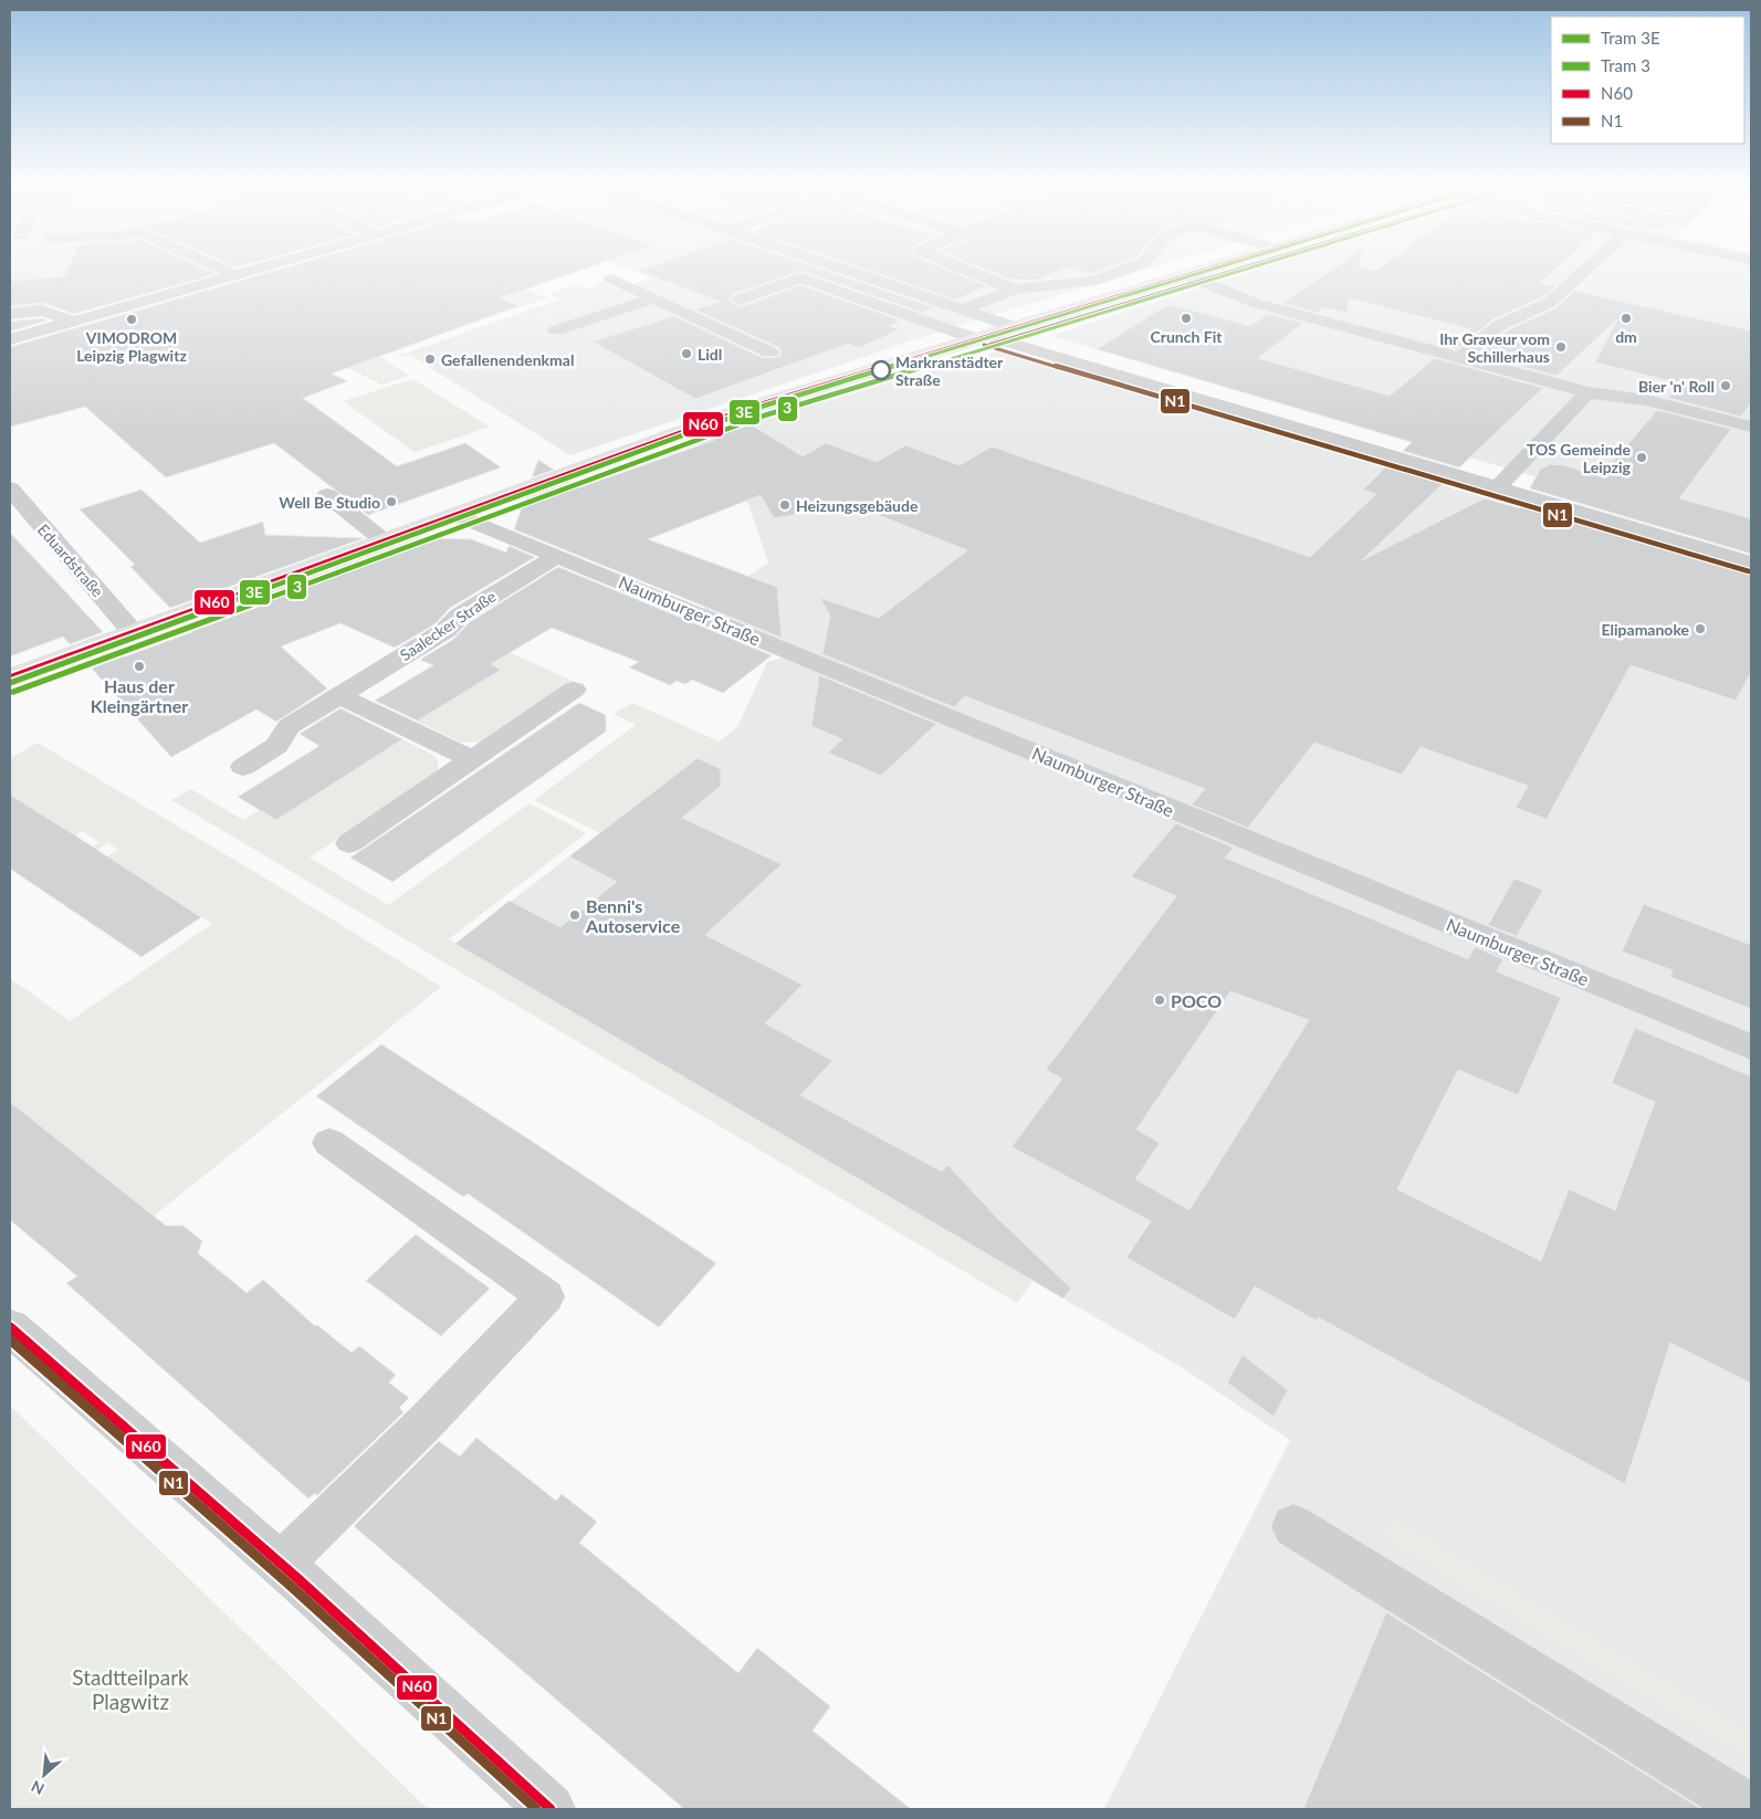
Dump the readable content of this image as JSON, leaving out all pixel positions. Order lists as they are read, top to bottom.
{
  "streets": {
    "street": ["Eduardstraße", "Naumburger Straße", "Saalecker Straße"]
  },
  "crossings": [
    ["Naumburger Straße", "Saalecker Straße"]
  ],
  "parks": ["Stadtteilpark Plagwitz"],
  "places": [
    "Crunch Fit",
    "dm",
    "VIMODROM Leipzig Plagwitz",
    "Ihr Graveur vom Schillerhaus",
    "Lidl",
    "Gefallenendenkmal",
    "Markranstädter Straße",
    "Bier 'n' Roll",
    "TOS Gemeinde Leipzig",
    "Well Be Studio",
    "Heizungsgebäude",
    "Elipamanoke",
    "Haus der Kleingärtner",
    "Benni's Autoservice",
    "POCO"
  ],
  "lines": [
    "tram line 3E",
    "tram line 3",
    "transit line N60",
    "transit line N1"
  ],
  "legend": [
    "Tram 3E",
    "Tram 3",
    "N60",
    "N1"
  ],
  "north": "bottom left"
}
